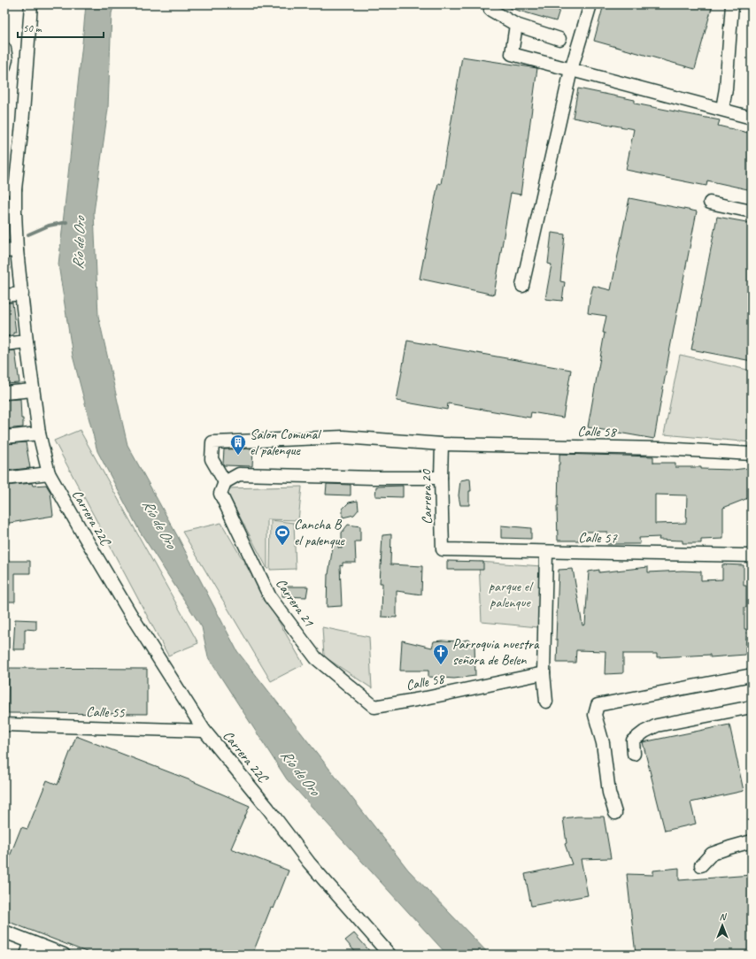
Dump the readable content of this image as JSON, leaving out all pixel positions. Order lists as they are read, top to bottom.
{
  "streets": {
    "street": [
      "Calle 58",
      "Carrera 20",
      "Carrera 22C",
      "Calle 57",
      "Carrera 21",
      "Calle 55"
    ]
  },
  "crossings": [
    ["Calle 58", "Carrera 20"],
    ["Calle 58", "Carrera 21"],
    ["Carrera 20", "Calle 57"],
    ["Carrera 22C", "Calle 55"]
  ],
  "water": ["Río de Oro"],
  "parks": ["parque el palenque"],
  "places": {
    "building": ["Salon Comunal el palenque"],
    "sports": ["Cancha B el palenque"],
    "church": ["Parroquia nuestra señora de Belen"]
  },
  "scale_bar": "50 m",
  "north": "top"
}
